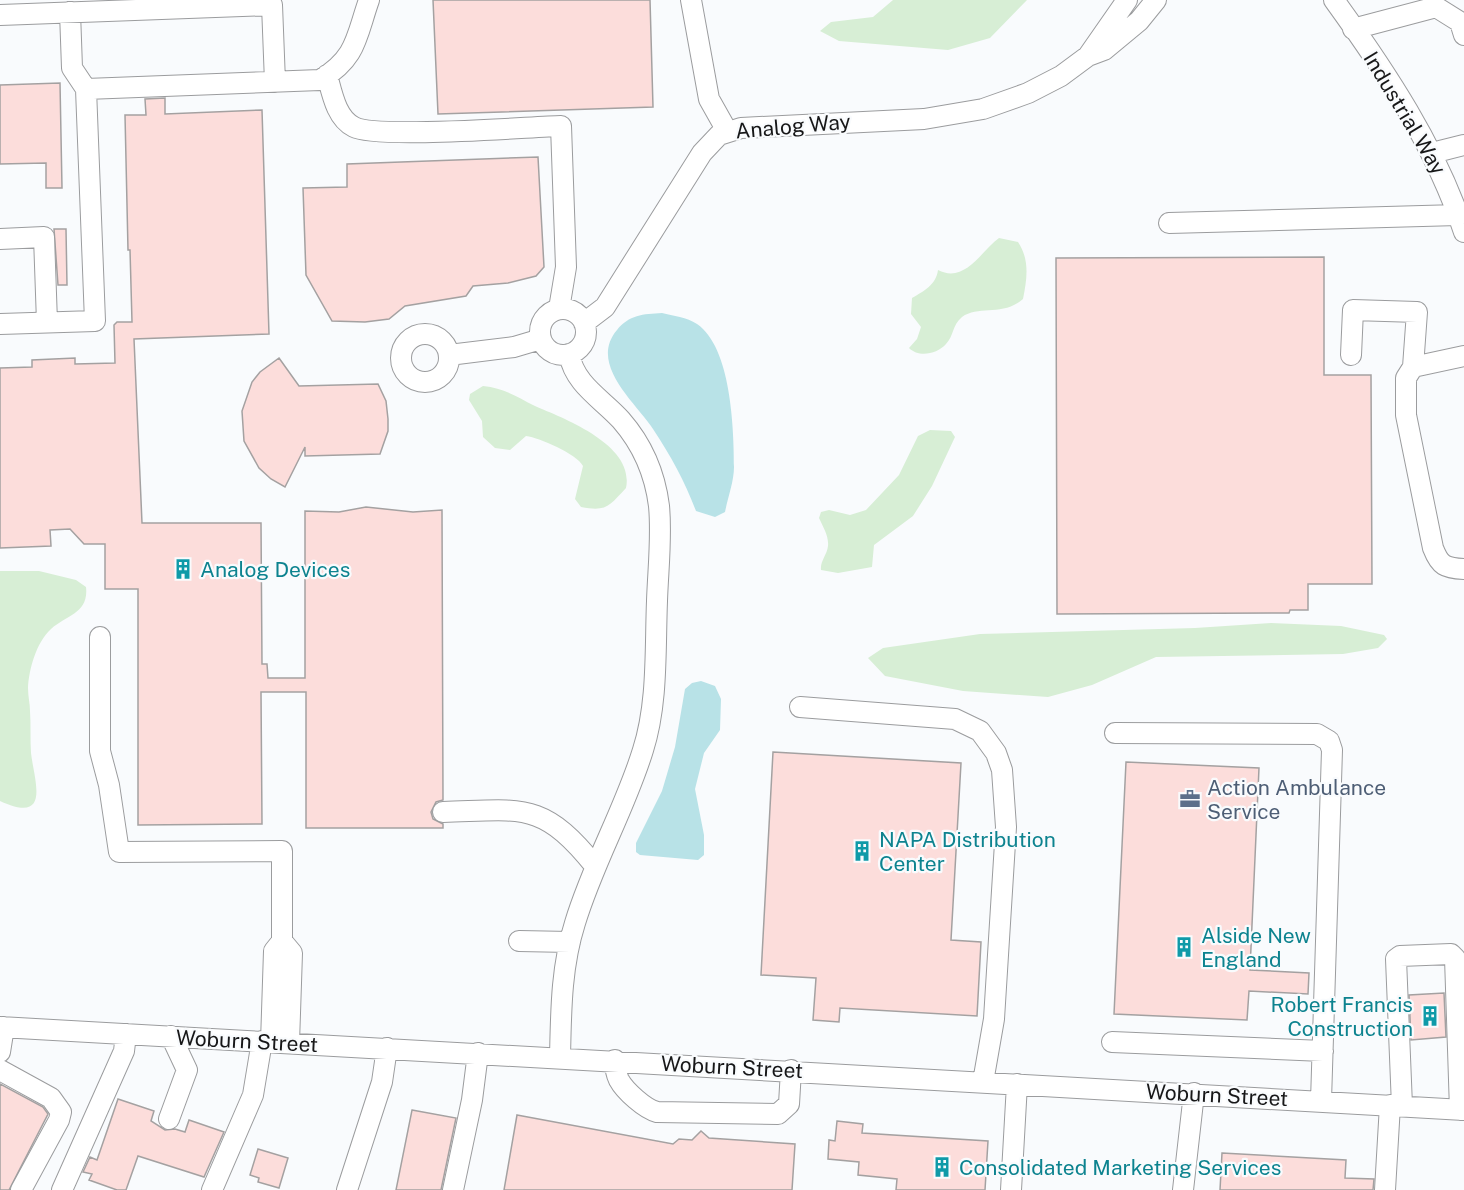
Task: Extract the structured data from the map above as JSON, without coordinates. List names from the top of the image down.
{
  "streets": {
    "street": ["Industrial Way", "Analog Way", "Woburn Street"]
  },
  "places": {
    "building": [
      "Analog Devices",
      "NAPA Distribution Center",
      "Alside New England",
      "Robert Francis Construction",
      "Consolidated Marketing Services"
    ],
    "office": ["Action Ambulance Service"]
  }
}
